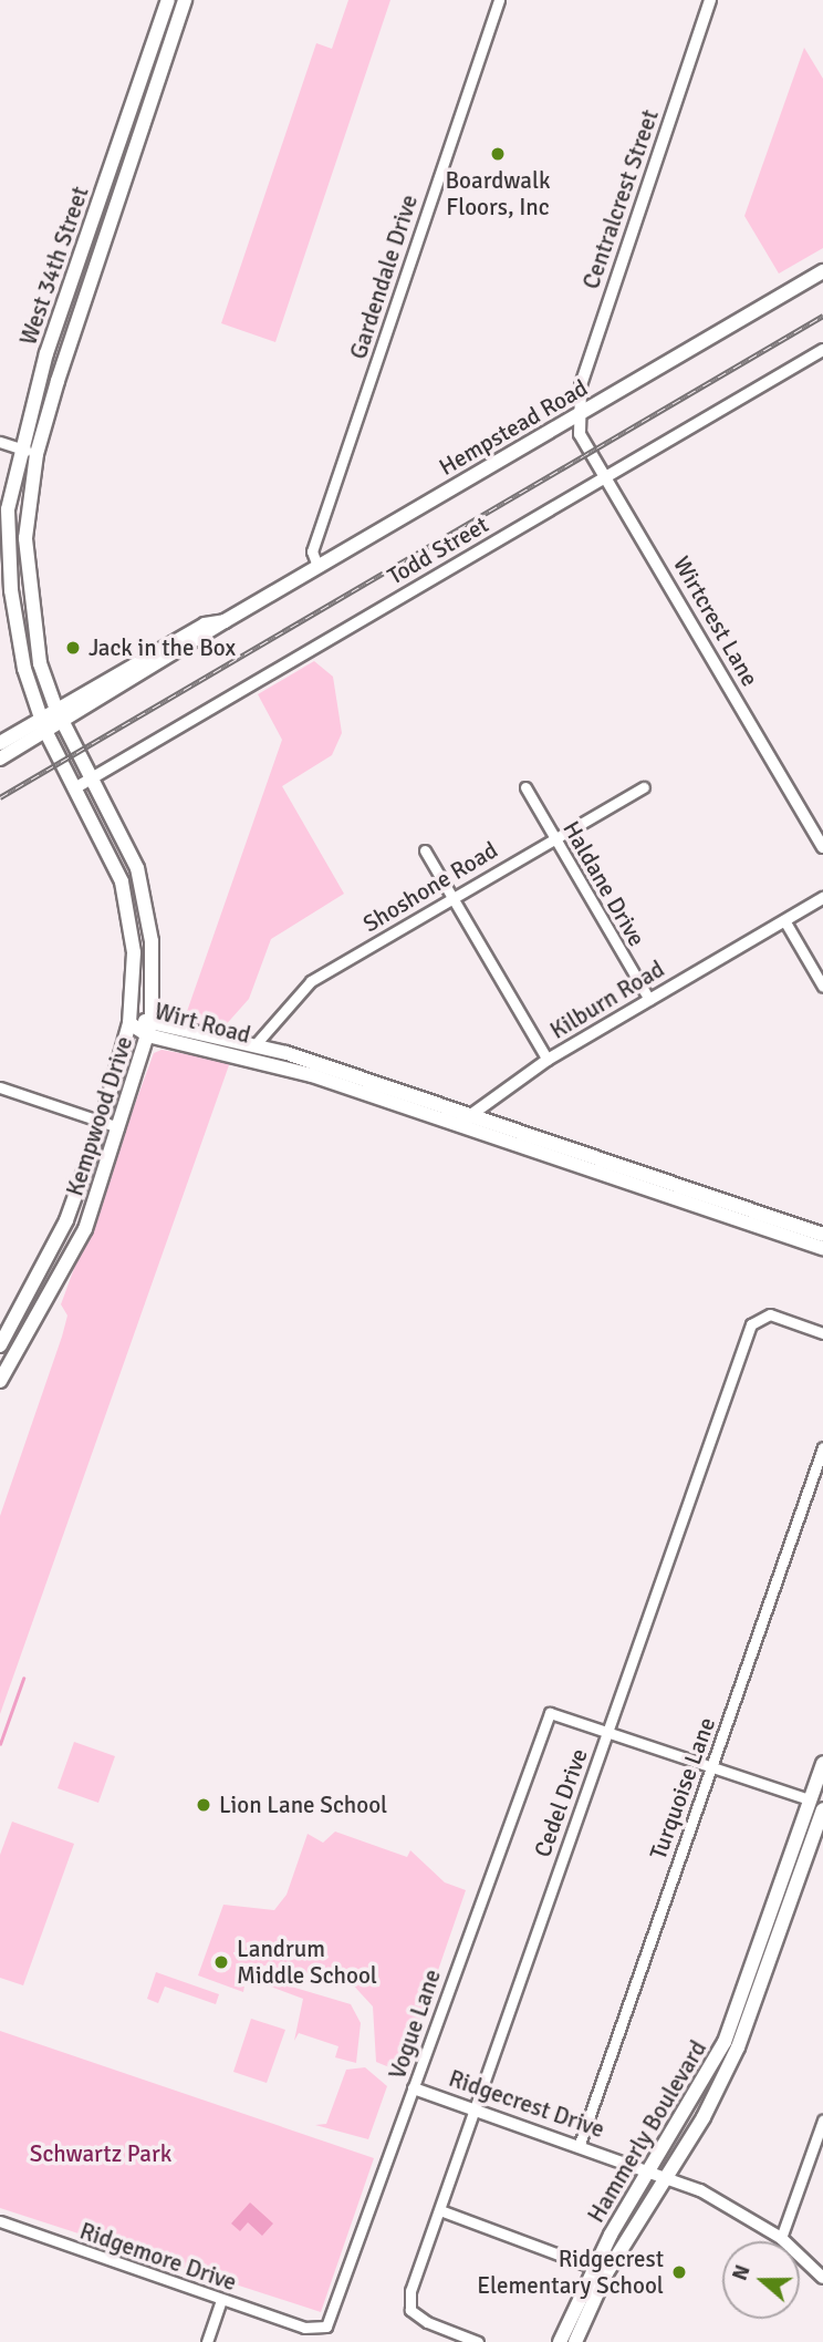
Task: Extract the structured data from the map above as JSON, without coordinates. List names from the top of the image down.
{
  "streets": {
    "main road": [
      "West 34th Street",
      "Hempstead Road",
      "Wirt Road",
      "Kempwood Drive",
      "Hammerly Boulevard"
    ],
    "street": [
      "Centralcrest Street",
      "Gardendale Drive",
      "Todd Street",
      "Wirtcrest Lane",
      "Haldane Drive",
      "Shoshone Road",
      "Kilburn Road",
      "Turquoise Lane",
      "Cedel Drive",
      "Vogue Lane",
      "Ridgecrest Drive",
      "Ridgemore Drive"
    ]
  },
  "crossings": [
    ["Centralcrest Street", "Hempstead Road"],
    ["Centralcrest Street", "Wirtcrest Lane"],
    ["West 34th Street", "Hempstead Road"],
    ["West 34th Street", "Kempwood Drive"],
    ["Gardendale Drive", "Hempstead Road"],
    ["Hempstead Road", "Wirtcrest Lane"],
    ["Hempstead Road", "Kempwood Drive"],
    ["Todd Street", "Wirtcrest Lane"],
    ["Todd Street", "Kempwood Drive"],
    ["Haldane Drive", "Shoshone Road"],
    ["Haldane Drive", "Kilburn Road"],
    ["Shoshone Road", "Wirt Road"],
    ["Kilburn Road", "Wirt Road"],
    ["Wirt Road", "Kempwood Drive"],
    ["Turquoise Lane", "Ridgecrest Drive"],
    ["Cedel Drive", "Vogue Lane"],
    ["Cedel Drive", "Ridgecrest Drive"],
    ["Vogue Lane", "Ridgecrest Drive"],
    ["Vogue Lane", "Ridgemore Drive"],
    ["Ridgecrest Drive", "Hammerly Boulevard"]
  ],
  "parks": ["Schwartz Park"],
  "places": [
    "Boardwalk Floors, Inc",
    "Jack in the Box",
    "Lion Lane School",
    "Landrum Middle School",
    "Ridgecrest Elementary School"
  ],
  "north": "left"
}
